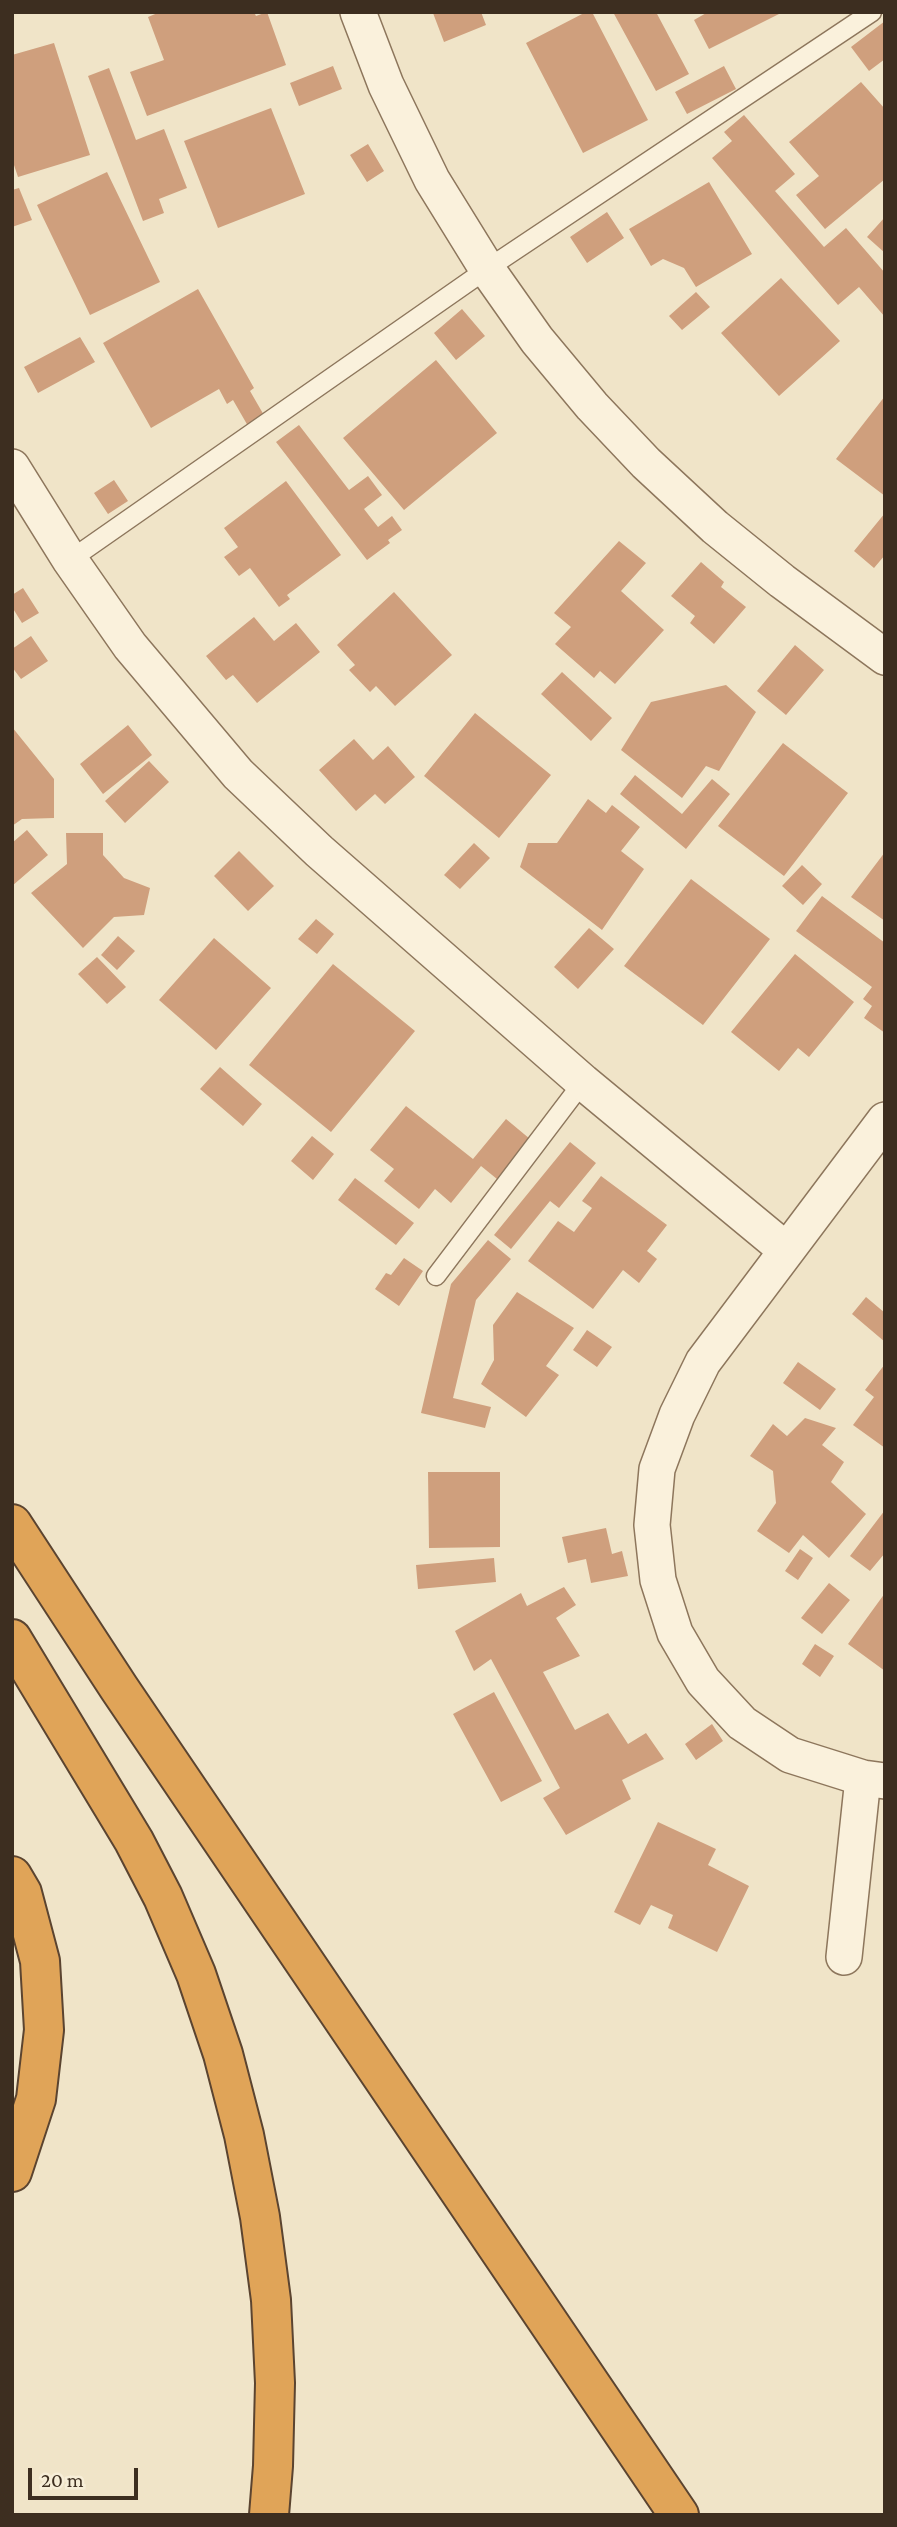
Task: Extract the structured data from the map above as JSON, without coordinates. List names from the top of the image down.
{
  "scale_bar": "20 m"
}
